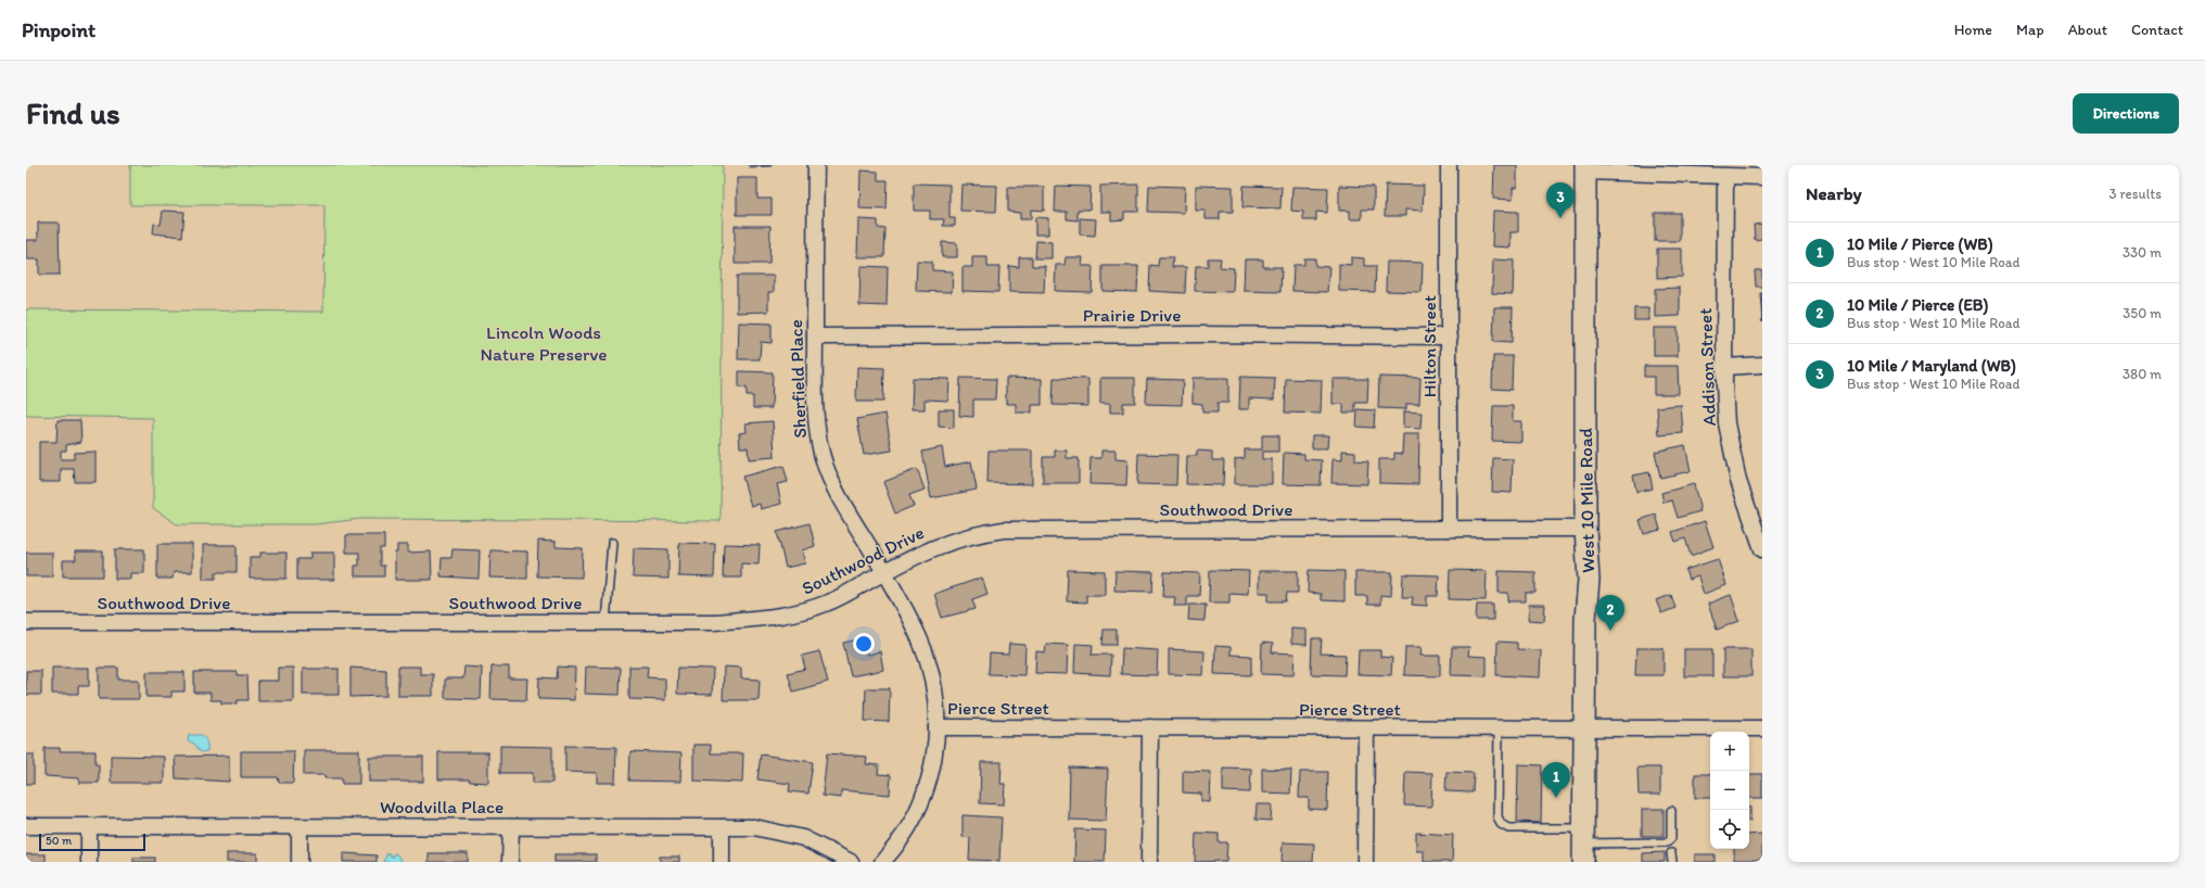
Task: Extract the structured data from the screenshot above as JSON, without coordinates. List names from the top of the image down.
{
  "streets": {
    "main road": ["West 10 Mile Road"],
    "street": [
      "Prairie Drive",
      "Hilton Street",
      "Addison Street",
      "Sherfield Place",
      "Southwood Drive",
      "Pierce Street",
      "Woodvilla Place"
    ]
  },
  "crossings": [
    ["Prairie Drive", "Hilton Street"],
    ["Prairie Drive", "Sherfield Place"],
    ["Hilton Street", "Southwood Drive"],
    ["Sherfield Place", "Southwood Drive"],
    ["Sherfield Place", "Pierce Street"],
    ["West 10 Mile Road", "Southwood Drive"],
    ["West 10 Mile Road", "Pierce Street"]
  ],
  "parks": ["Lincoln Woods Nature Preserve"],
  "scale_bar": "50 m",
  "page": {
    "header": "Pinpoint",
    "nav": [
      "Home",
      "Map",
      "About",
      "Contact"
    ],
    "buttons": "Directions",
    "title": "Find us",
    "heading": ["Nearby", "3 results"],
    "pins": ["3", "2", "1"],
    "list": [
      {
        "mark": "1",
        "name": "10 Mile / Pierce (WB)",
        "note": "Bus stop · West 10 Mile Road",
        "value": "330 m"
      },
      {
        "mark": "2",
        "name": "10 Mile / Pierce (EB)",
        "note": "Bus stop · West 10 Mile Road",
        "value": "350 m"
      },
      {
        "mark": "3",
        "name": "10 Mile / Maryland (WB)",
        "note": "Bus stop · West 10 Mile Road",
        "value": "380 m"
      }
    ],
    "map_buttons": ["+", "−"],
    "scale": "50 m"
  }
}
